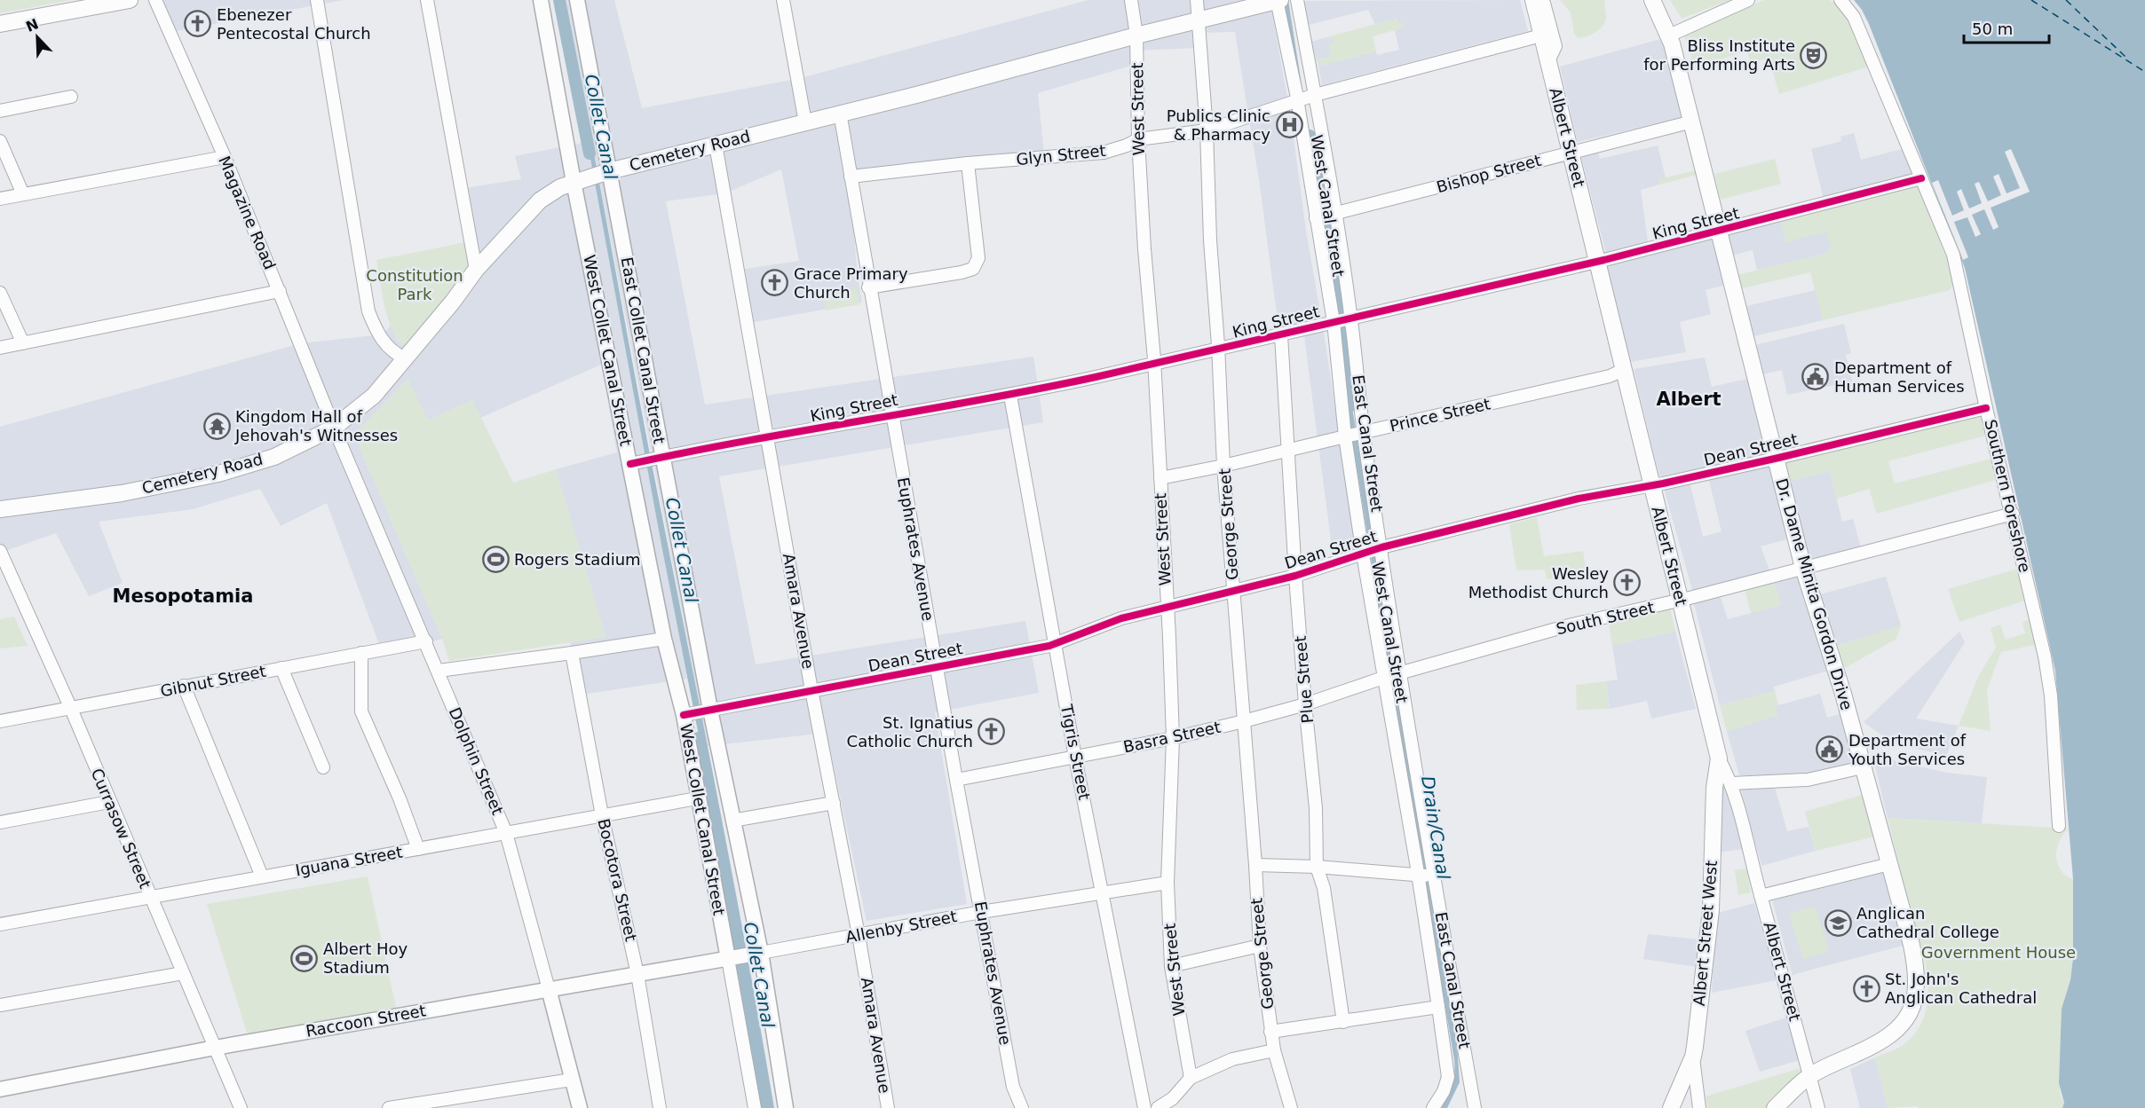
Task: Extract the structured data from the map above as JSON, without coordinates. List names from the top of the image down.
{
  "streets": {
    "main road": [
      "Albert Street",
      "Cemetery Road",
      "Dr. Dame Minita Gordon Drive",
      "Albert Street West"
    ],
    "street": [
      "West Street",
      "Glyn Street",
      "Bishop Street",
      "West Canal Street",
      "Magazine Road",
      "King Street",
      "West Collet Canal Street",
      "East Collet Canal Street",
      "Prince Street",
      "East Canal Street",
      "Dean Street",
      "Southern Foreshore",
      "George Street",
      "Euphrates Avenue",
      "Amara Avenue",
      "South Street",
      "Plue Street",
      "Gibnut Street",
      "Basra Street",
      "Tigris Street",
      "Dolphin Street",
      "Currasow Street",
      "Iguana Street",
      "Bocotora Street",
      "Allenby Street",
      "Raccoon Street"
    ]
  },
  "crossings": [
    ["West Street", "Cemetery Road"],
    ["West Street", "Glyn Street"],
    ["West Street", "King Street"],
    ["West Street", "Prince Street"],
    ["West Street", "Dean Street"],
    ["West Street", "Basra Street"],
    ["West Street", "Allenby Street"],
    ["Albert Street", "Glyn Street"],
    ["Albert Street", "Bishop Street"],
    ["Albert Street", "King Street"],
    ["Albert Street", "Prince Street"],
    ["Albert Street", "Dean Street"],
    ["Albert Street", "Dr. Dame Minita Gordon Drive"],
    ["Albert Street", "South Street"],
    ["Albert Street", "Albert Street West"],
    ["Cemetery Road", "West Canal Street"],
    ["Cemetery Road", "Magazine Road"],
    ["Cemetery Road", "West Collet Canal Street"],
    ["Cemetery Road", "East Collet Canal Street"],
    ["Cemetery Road", "George Street"],
    ["Cemetery Road", "Euphrates Avenue"],
    ["Cemetery Road", "Amara Avenue"],
    ["Cemetery Road", "Dolphin Street"],
    ["Glyn Street", "West Canal Street"],
    ["Glyn Street", "East Canal Street"],
    ["Glyn Street", "George Street"],
    ["Glyn Street", "Euphrates Avenue"],
    ["Bishop Street", "West Canal Street"],
    ["Bishop Street", "East Canal Street"],
    ["Bishop Street", "Dr. Dame Minita Gordon Drive"],
    ["West Canal Street", "King Street"],
    ["West Canal Street", "Prince Street"],
    ["West Canal Street", "East Canal Street"],
    ["West Canal Street", "Dean Street"],
    ["West Canal Street", "South Street"],
    ["West Canal Street", "Basra Street"],
    ["Magazine Road", "Dolphin Street"],
    ["King Street", "West Collet Canal Street"],
    ["King Street", "East Collet Canal Street"],
    ["King Street", "East Canal Street"],
    ["King Street", "Southern Foreshore"],
    ["King Street", "George Street"],
    ["King Street", "Euphrates Avenue"],
    ["King Street", "Dr. Dame Minita Gordon Drive"],
    ["King Street", "Amara Avenue"],
    ["King Street", "Plue Street"],
    ["King Street", "Tigris Street"],
    ["West Collet Canal Street", "East Collet Canal Street"],
    ["West Collet Canal Street", "Dean Street"],
    ["West Collet Canal Street", "Iguana Street"],
    ["West Collet Canal Street", "Raccoon Street"],
    ["East Collet Canal Street", "Dean Street"],
    ["East Collet Canal Street", "Allenby Street"],
    ["East Collet Canal Street", "Raccoon Street"],
    ["Prince Street", "East Canal Street"],
    ["Prince Street", "George Street"],
    ["Prince Street", "Plue Street"],
    ["East Canal Street", "Dean Street"],
    ["East Canal Street", "South Street"],
    ["East Canal Street", "Basra Street"],
    ["Dean Street", "Southern Foreshore"],
    ["Dean Street", "George Street"],
    ["Dean Street", "Euphrates Avenue"],
    ["Dean Street", "Dr. Dame Minita Gordon Drive"],
    ["Dean Street", "Amara Avenue"],
    ["Dean Street", "Plue Street"],
    ["Dean Street", "Tigris Street"],
    ["Southern Foreshore", "South Street"],
    ["George Street", "Basra Street"],
    ["Euphrates Avenue", "Basra Street"],
    ["Euphrates Avenue", "Allenby Street"],
    ["Dr. Dame Minita Gordon Drive", "South Street"],
    ["Amara Avenue", "Allenby Street"],
    ["South Street", "Basra Street"],
    ["Plue Street", "Basra Street"],
    ["Gibnut Street", "Dolphin Street"],
    ["Gibnut Street", "Currasow Street"],
    ["Basra Street", "Tigris Street"],
    ["Tigris Street", "Allenby Street"],
    ["Dolphin Street", "Iguana Street"],
    ["Dolphin Street", "Raccoon Street"],
    ["Currasow Street", "Iguana Street"],
    ["Currasow Street", "Raccoon Street"],
    ["Iguana Street", "Bocotora Street"],
    ["Bocotora Street", "Raccoon Street"],
    ["Allenby Street", "Raccoon Street"]
  ],
  "districts": ["Albert", "Mesopotamia"],
  "water": ["Collet Canal", "Drain/Canal"],
  "parks": ["Constitution Park", "Government House"],
  "places": {
    "church": [
      "Ebenezer Pentecostal Church",
      "Grace Primary Church",
      "Wesley Methodist Church",
      "St. Ignatius Catholic Church",
      "St. John's Anglican Cathedral"
    ],
    "theatre": ["Bliss Institute for Performing Arts"],
    "hospital": ["Publics Clinic & Pharmacy"],
    "public building": ["Department of Human Services", "Department of Youth Services"],
    "temple": ["Kingdom Hall of Jehovah's Witnesses"],
    "sports": ["Rogers Stadium", "Albert Hoy Stadium"],
    "school or university": ["Anglican Cathedral College"]
  },
  "scale_bar": "50 m",
  "north": "top left"
}
